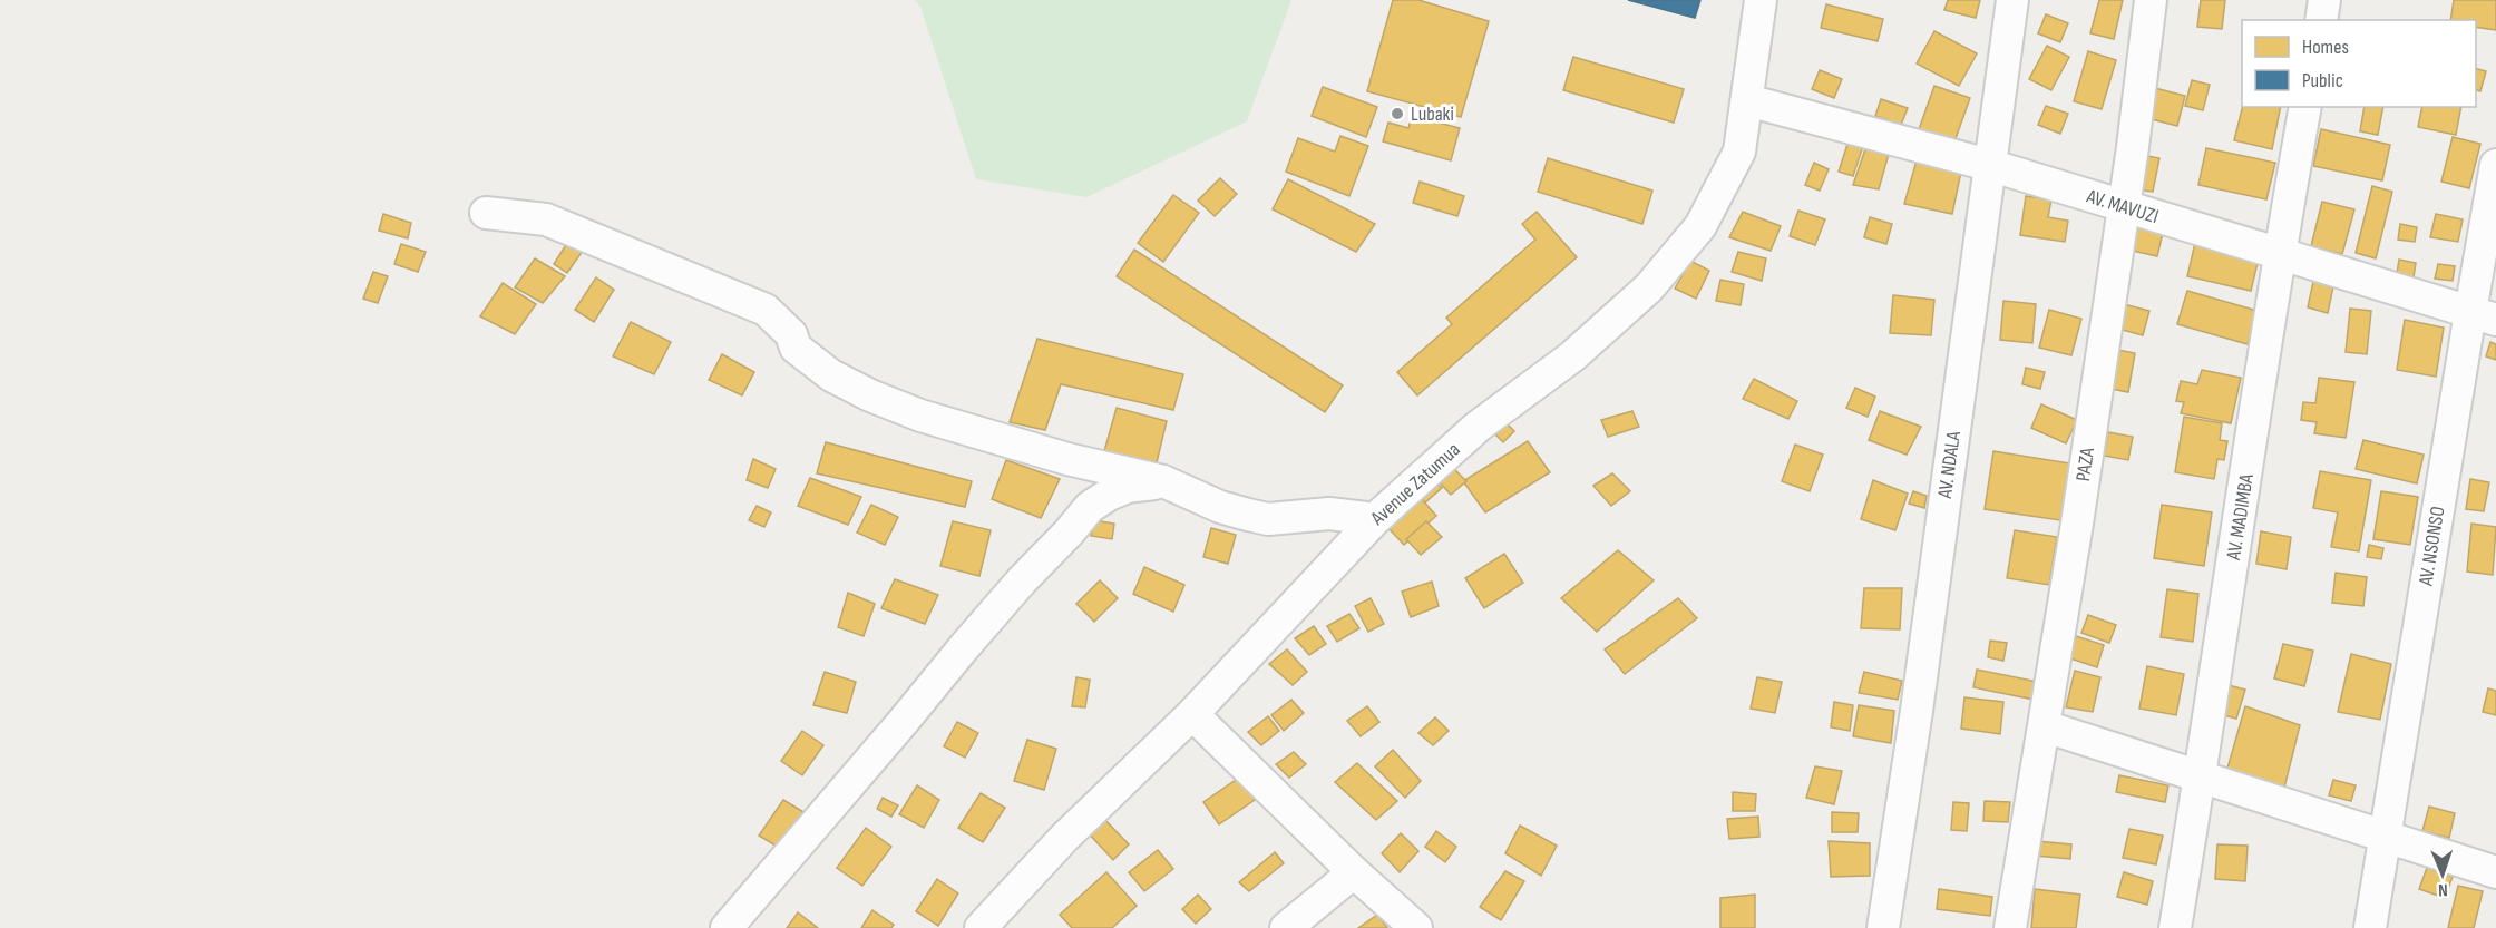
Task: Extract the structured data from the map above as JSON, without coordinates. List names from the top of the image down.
{
  "streets": {
    "street": [
      "AV. MAVUZI",
      "AV. NDALA",
      "PAZA",
      "Avenue Zatumua",
      "AV. MADIMBA",
      "AV. NSONSO"
    ]
  },
  "crossings": [
    ["AV. MAVUZI", "AV. NDALA"],
    ["AV. MAVUZI", "PAZA"],
    ["AV. MAVUZI", "Avenue Zatumua"],
    ["AV. MAVUZI", "AV. MADIMBA"],
    ["AV. MAVUZI", "AV. NSONSO"]
  ],
  "places": ["Lubaki"],
  "legend": ["Homes", "Public"],
  "north": "bottom"
}
